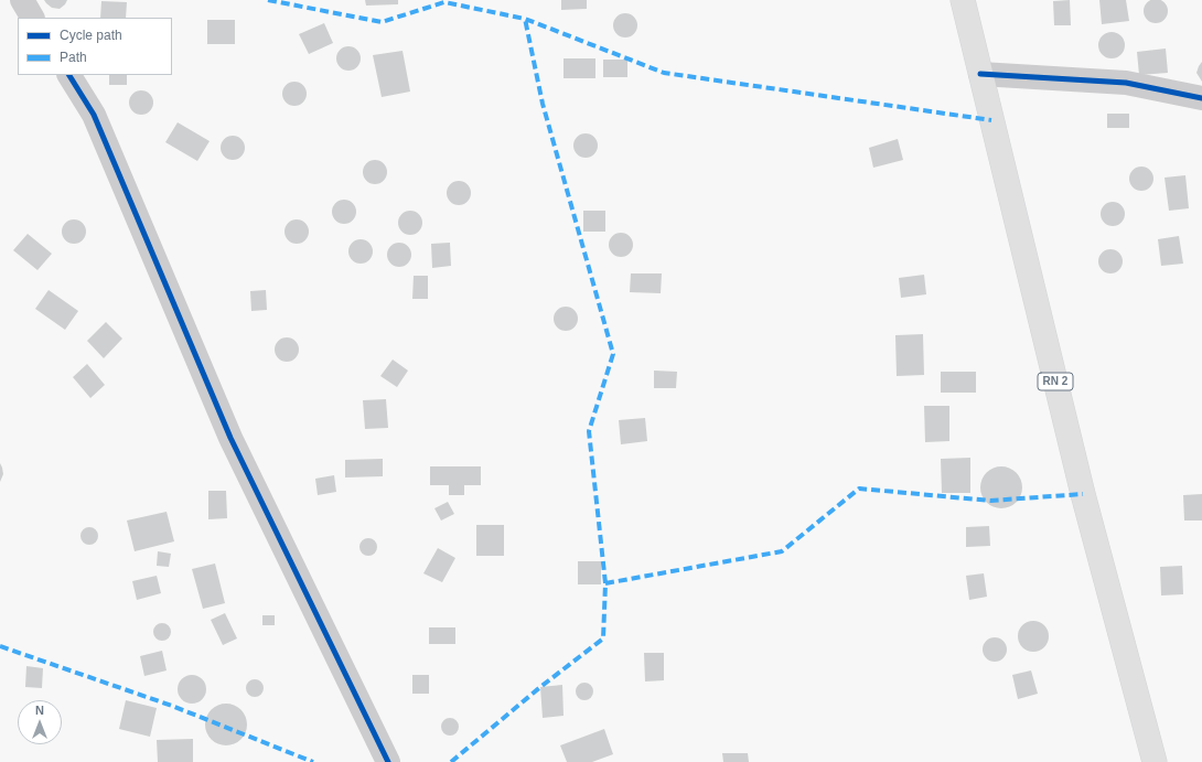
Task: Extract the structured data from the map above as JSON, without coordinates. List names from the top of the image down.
{
  "streets": {
    "main road": ["RN 2"]
  },
  "legend": ["Cycle path", "Path"],
  "north": "top"
}
